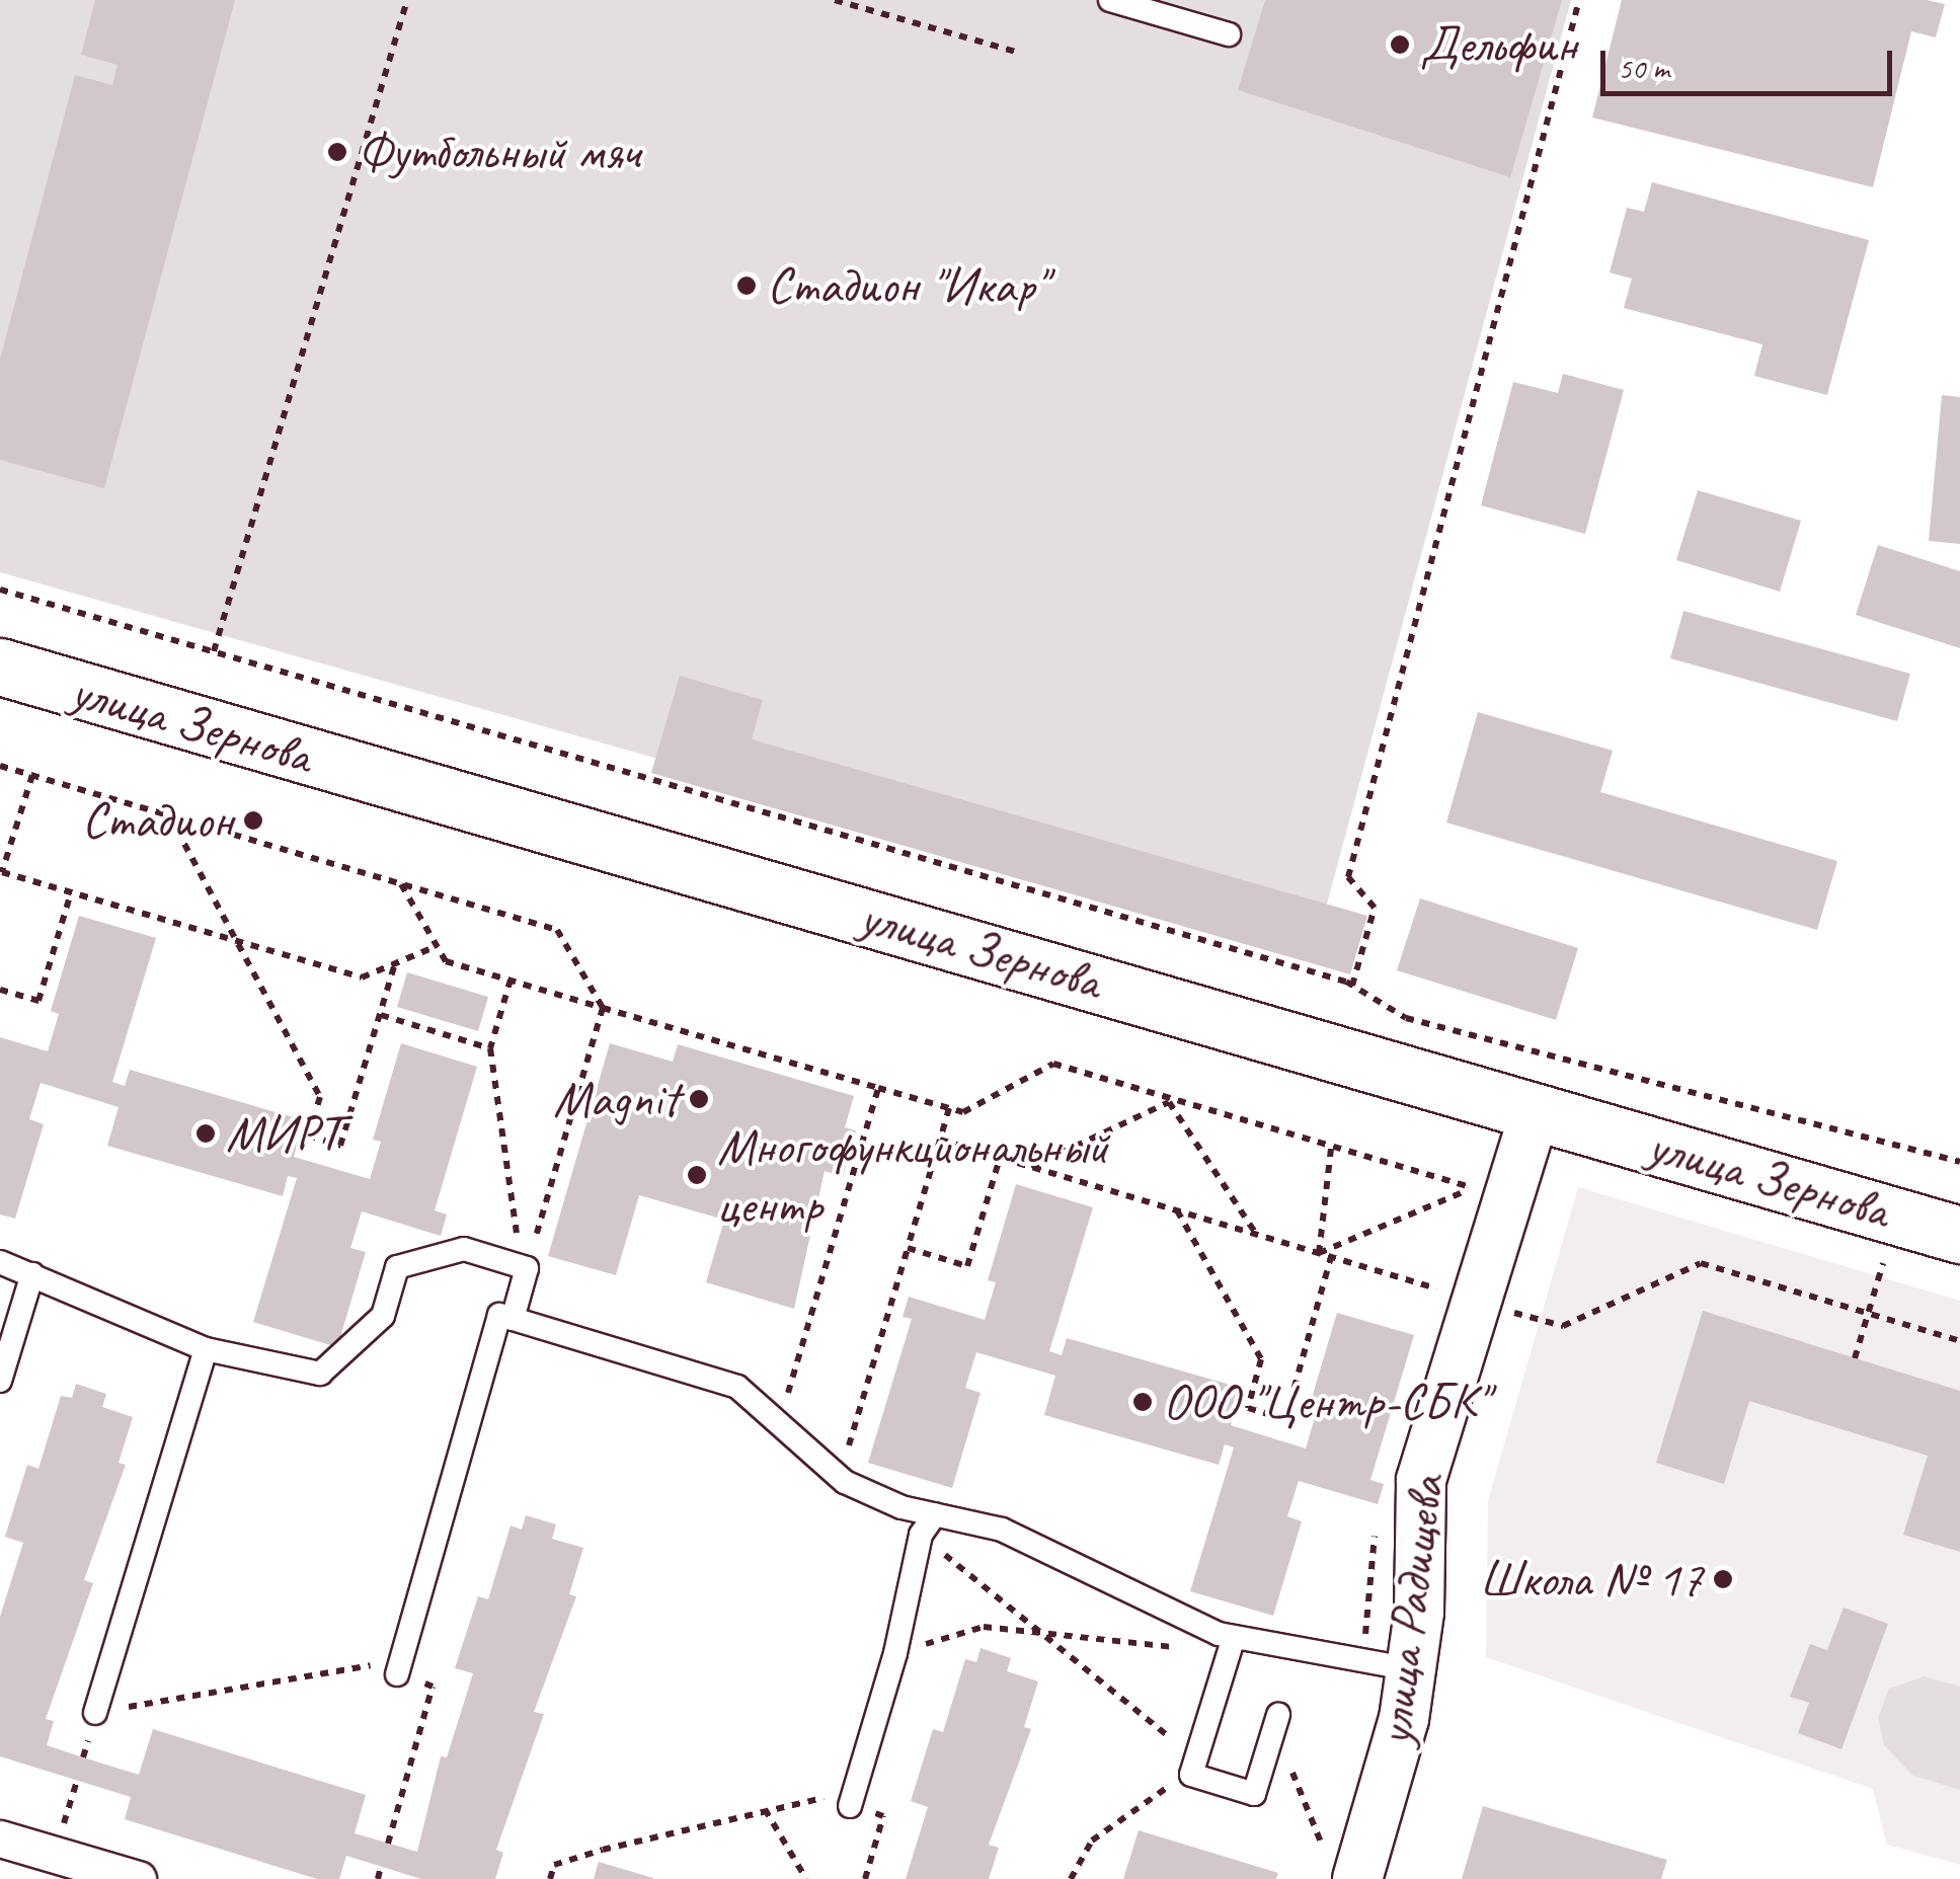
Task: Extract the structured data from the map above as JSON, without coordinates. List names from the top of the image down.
{
  "streets": {
    "main road": ["улица Зернова"],
    "street": ["улица Радищева"]
  },
  "crossings": [
    ["улица Зернова", "улица Радищева"]
  ],
  "places": [
    "Дельфин",
    "Футбольный мяч",
    "Стадион \"Икар\"",
    "Стадион",
    "Magnit",
    "МИРТ",
    "Многофункциональный центр",
    "ООО \"Центр-СБК\"",
    "Школа № 17"
  ],
  "scale_bar": "50 m"
}
